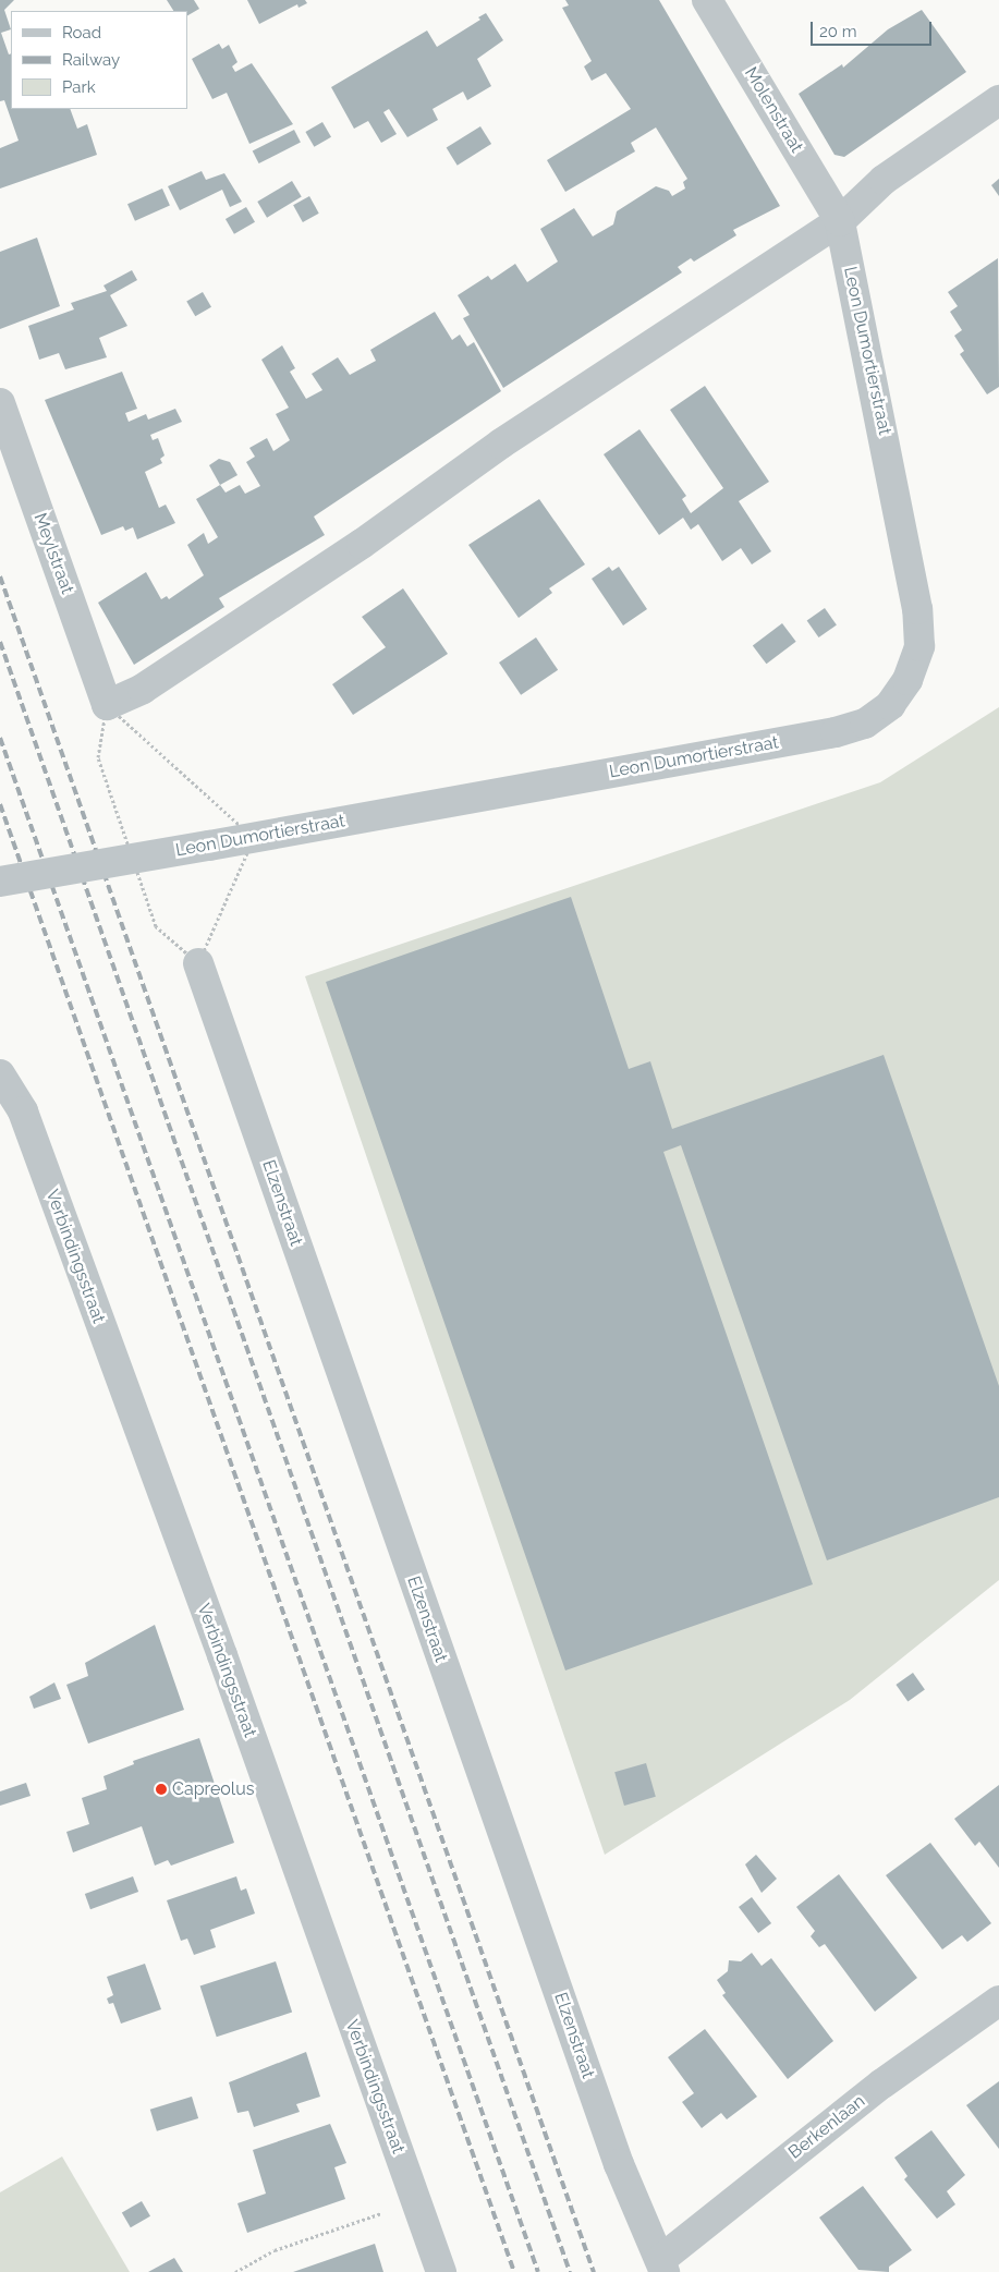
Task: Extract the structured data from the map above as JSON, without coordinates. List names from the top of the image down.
{
  "streets": {
    "street": [
      "Molenstraat",
      "Leon Dumortierstraat",
      "Meylstraat",
      "Elzenstraat",
      "Verbindingsstraat",
      "Berkenlaan"
    ]
  },
  "crossings": [
    ["Molenstraat", "Leon Dumortierstraat"],
    ["Elzenstraat", "Berkenlaan"]
  ],
  "places": ["Capreolus"],
  "legend": ["Road", "Railway", "Park"],
  "scale_bar": "20 m"
}
